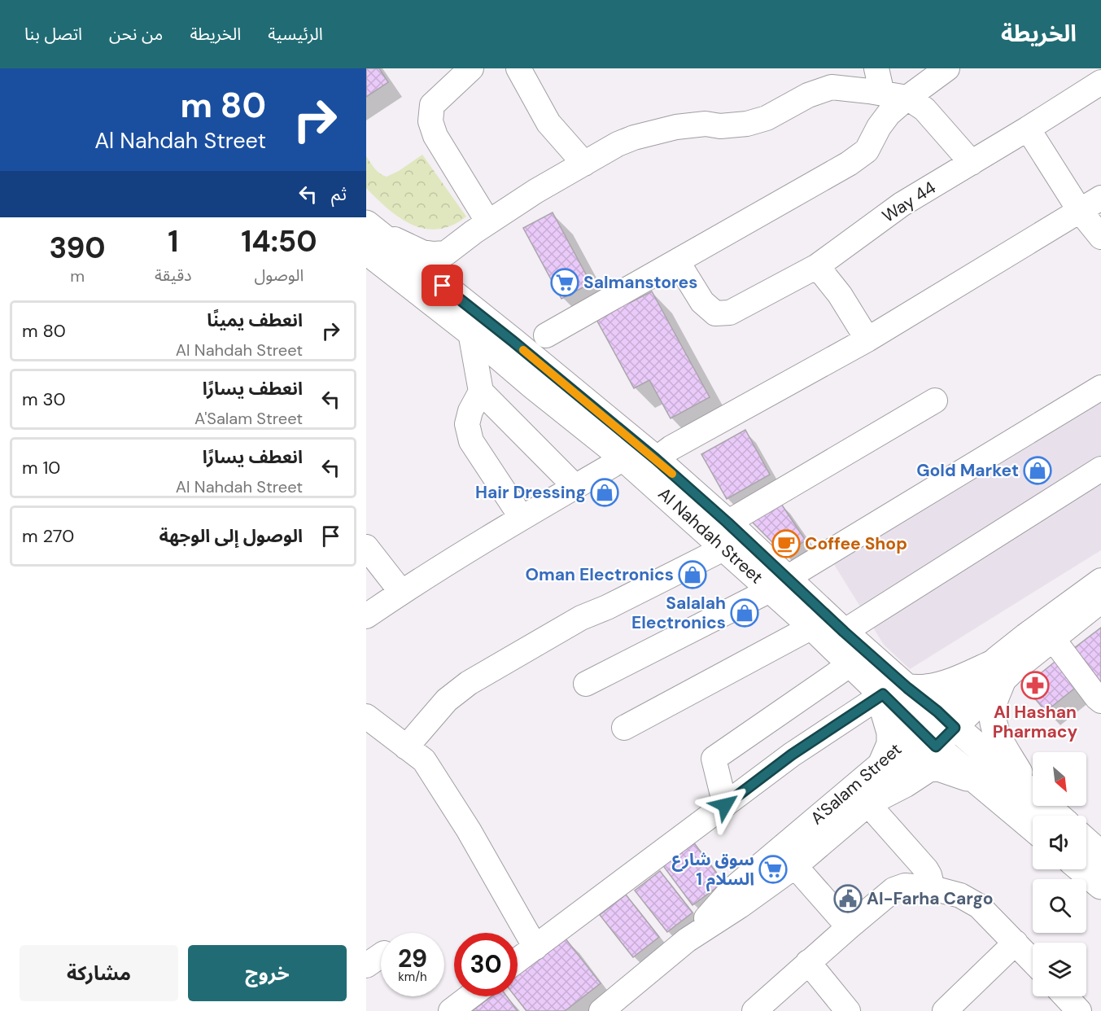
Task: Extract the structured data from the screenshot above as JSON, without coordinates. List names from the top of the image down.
{
  "streets": {
    "main road": ["Al Nahdah Street"],
    "street": ["Way 44", "A'Salam Street"]
  },
  "crossings": [
    ["Al Nahdah Street", "A'Salam Street"]
  ],
  "places": {
    "supermarket": ["Salmanstores", "سوق شارع السلام 1"],
    "shop": [
      "Gold Market",
      "Hair Dressing",
      "Oman Electronics",
      "Salalah Electronics"
    ],
    "cafe": ["Coffee Shop"],
    "pharmacy": ["Al Hashan Pharmacy"],
    "public building": ["Al-Farha Cargo"]
  },
  "north": "bottom right",
  "page": {
    "header": "الخريطة",
    "nav": [
      "الرئيسية",
      "الخريطة",
      "من نحن",
      "اتصل بنا"
    ],
    "turn": ["80 m", "Al Nahdah Street"],
    "then": "ثم",
    "eta": [
      "14:50",
      "الوصول",
      "1",
      "دقيقة",
      "390",
      "m"
    ],
    "list": [
      {
        "name": "انعطف يمينًا",
        "note": "Al Nahdah Street",
        "value": "80 m"
      },
      {
        "name": "انعطف يسارًا",
        "note": "A'Salam Street",
        "value": "30 m"
      },
      {
        "name": "انعطف يسارًا",
        "note": "Al Nahdah Street",
        "value": "10 m"
      },
      {
        "name": "الوصول إلى الوجهة",
        "value": "270 m"
      }
    ],
    "speed": "29 km/h",
    "limit": "30",
    "buttons": ["خروج", "مشاركة"]
  }
}
